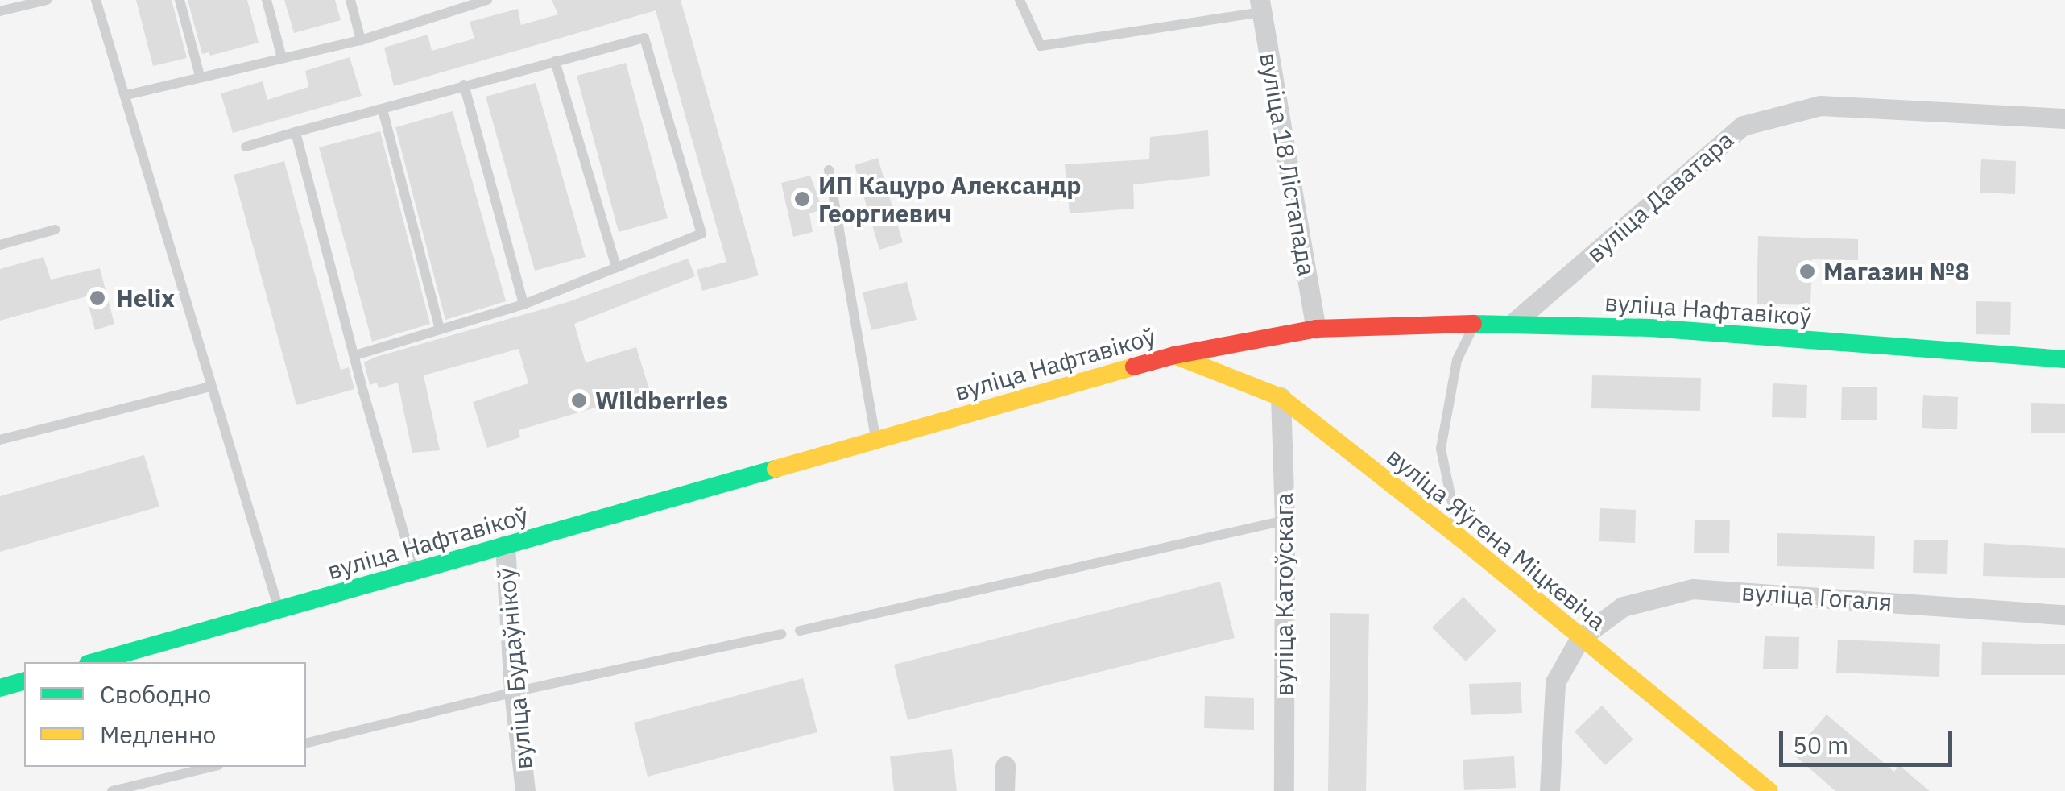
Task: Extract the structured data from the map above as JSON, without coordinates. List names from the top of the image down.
{
  "streets": {
    "street": [
      "вуліца 18 Лістапада",
      "вуліца Даватара",
      "вуліца Нафтавікоў",
      "вуліца Яўгена Міцкевіча",
      "вуліца Катоўскага",
      "вуліца Гогаля",
      "вуліца Будаўнікоў"
    ]
  },
  "crossings": [
    ["вуліца 18 Лістапада", "вуліца Нафтавікоў"],
    ["вуліца Даватара", "вуліца Нафтавікоў"],
    ["вуліца Нафтавікоў", "вуліца Яўгена Міцкевіча"],
    ["вуліца Нафтавікоў", "вуліца Будаўнікоў"],
    ["вуліца Яўгена Міцкевіча", "вуліца Катоўскага"],
    ["вуліца Яўгена Міцкевіча", "вуліца Гогаля"]
  ],
  "places": [
    "ИП Кацуро Александр Георгиевич",
    "Магазин №8",
    "Helix",
    "Wildberries"
  ],
  "legend": ["Свободно", "Медленно"],
  "scale_bar": "50 m"
}
